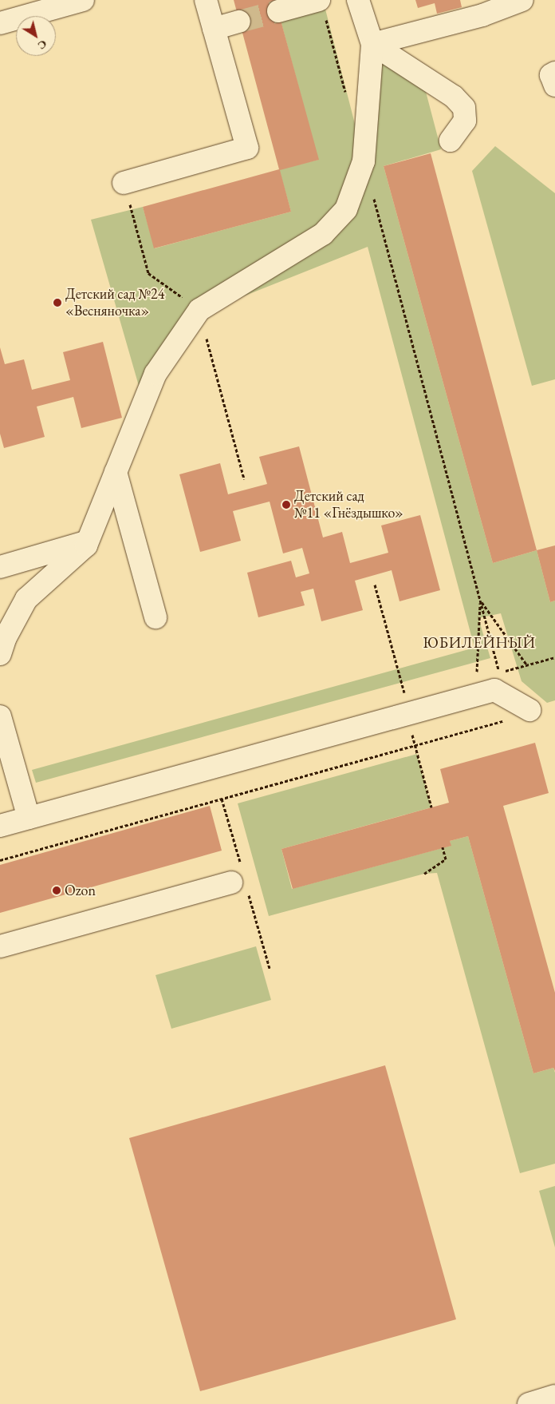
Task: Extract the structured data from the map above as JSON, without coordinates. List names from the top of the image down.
{
  "districts": ["ЮБИЛЕЙНЫЙ"],
  "places": ["Детский сад №24 «Весняночка»", "Детский сад №11 «Гнёздышко»", "Ozon"],
  "north": "bottom right"
}
